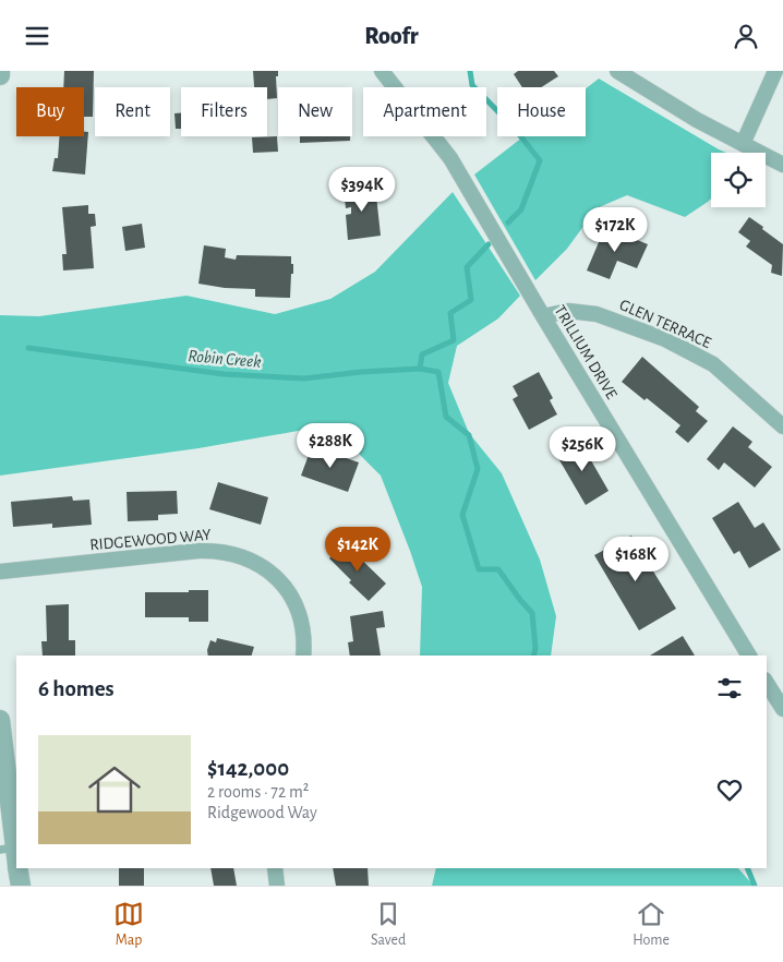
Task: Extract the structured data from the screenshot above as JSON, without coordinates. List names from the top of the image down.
{
  "streets": {
    "street": ["GLEN TERRACE", "TRILLIUM DRIVE", "RIDGEWOOD WAY"]
  },
  "crossings": [
    ["GLEN TERRACE", "TRILLIUM DRIVE"]
  ],
  "water": ["Robin Creek"],
  "page": {
    "header": "Roofr",
    "chip": [
      "Buy",
      "Rent",
      "Filters",
      "New",
      "Apartment",
      "House"
    ],
    "price": [
      "$394K",
      "$172K",
      "$288K",
      "$256K",
      "$142K",
      "$168K"
    ],
    "heading": "6 homes",
    "list": [
      {
        "name": "$142,000",
        "note": "2 rooms · 72 m² · Ridgewood Way"
      }
    ],
    "tabs": ["Map", "Saved", "Home"]
  }
}
